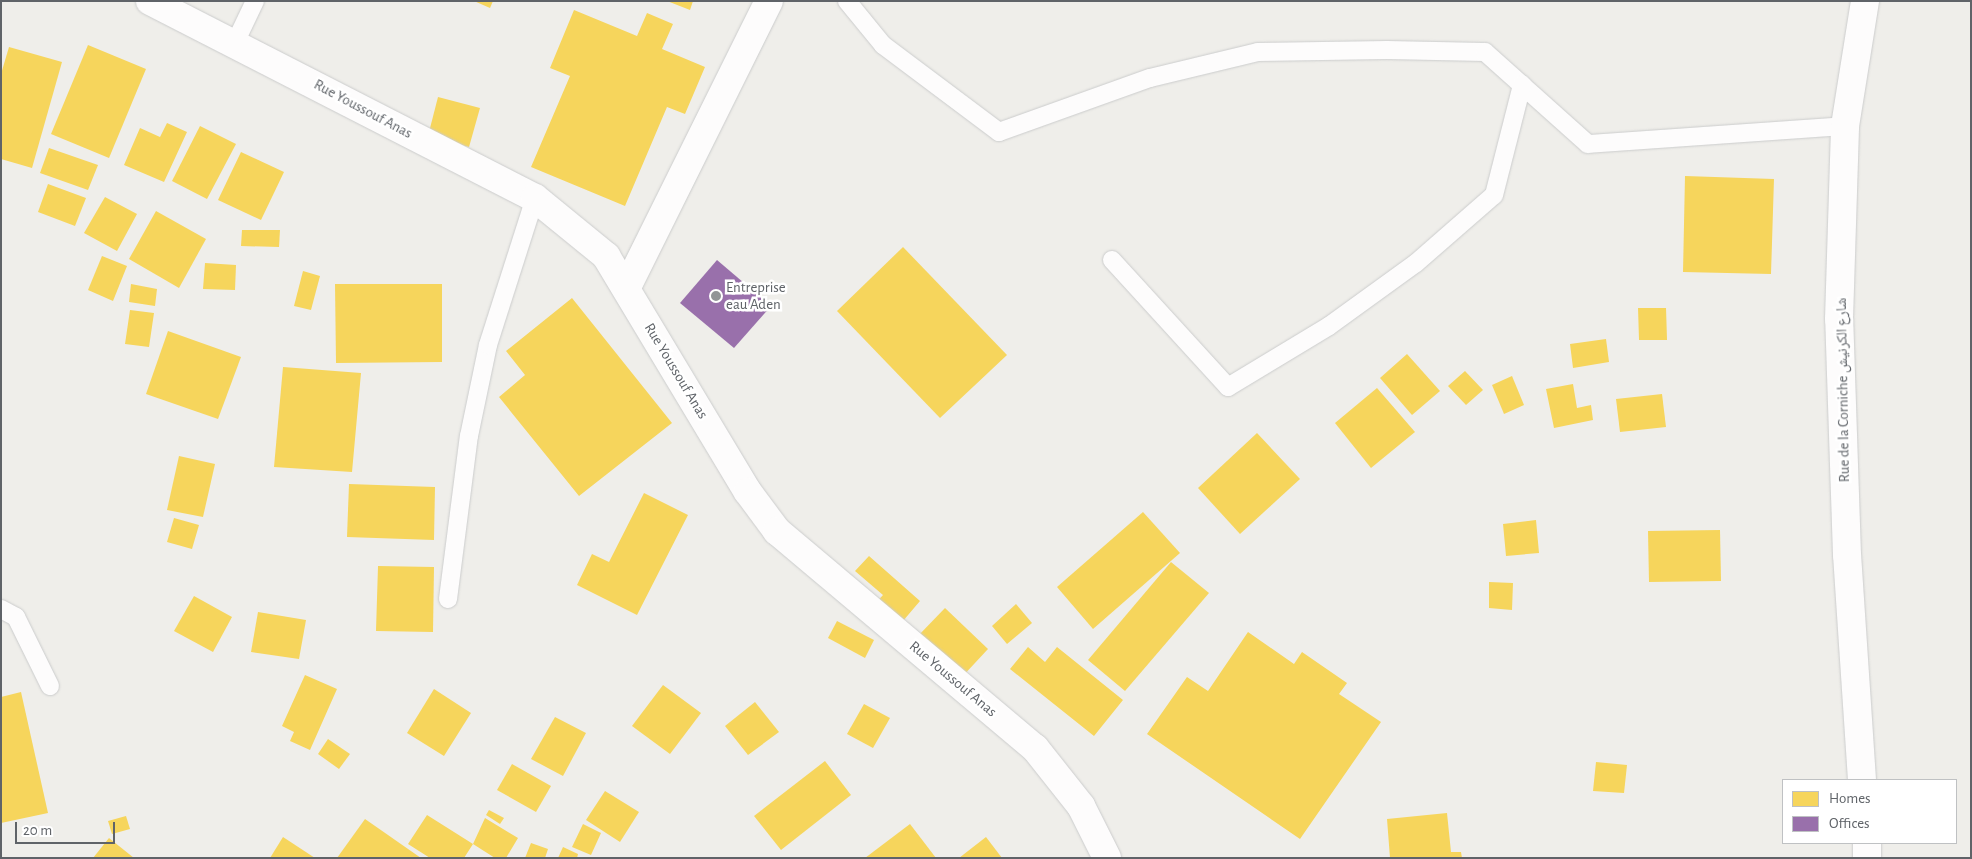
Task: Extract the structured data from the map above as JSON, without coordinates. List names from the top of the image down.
{
  "streets": {
    "street": ["Rue Youssouf Anas", "Rue de la Corniche شارع الكرنيش"]
  },
  "places": ["Entreprise eau Aden"],
  "legend": ["Homes", "Offices"],
  "scale_bar": "20 m"
}
